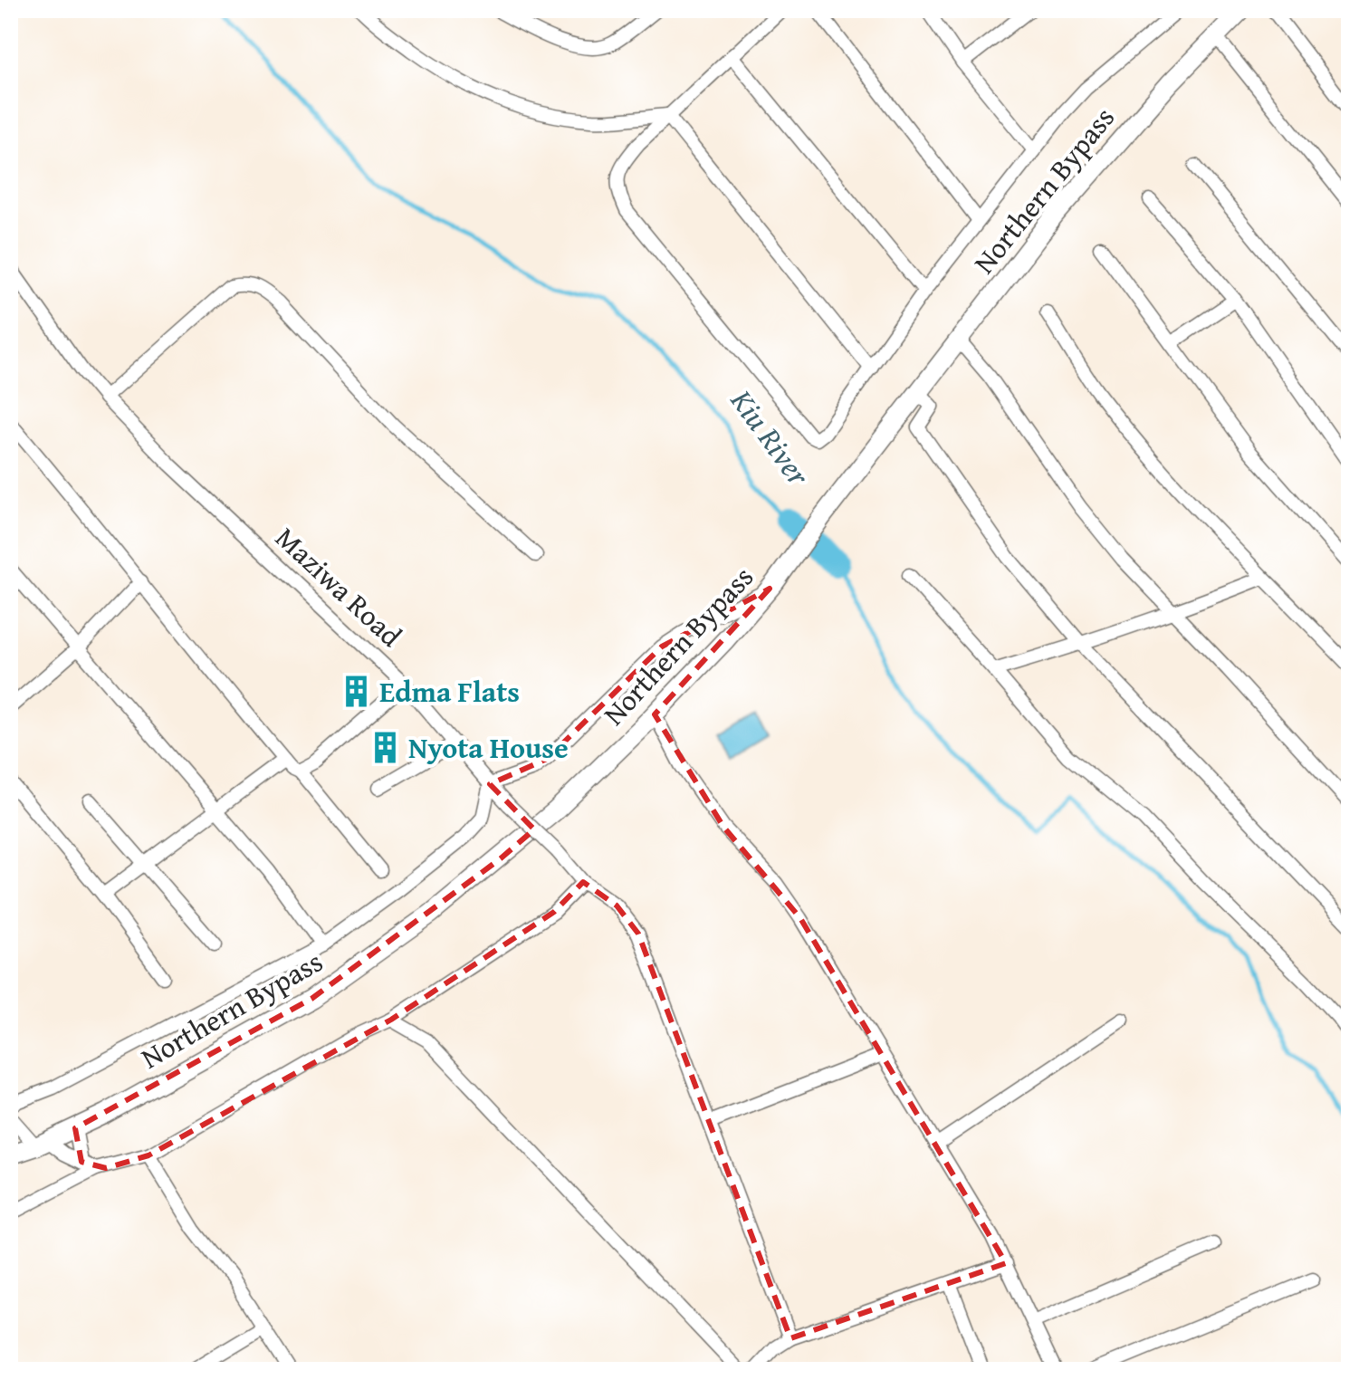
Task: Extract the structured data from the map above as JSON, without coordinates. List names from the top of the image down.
{
  "streets": {
    "main road": ["Northern Bypass"],
    "street": ["Maziwa Road"]
  },
  "water": ["Kiu River"],
  "places": {
    "building": ["Edma Flats", "Nyota House"]
  }
}
